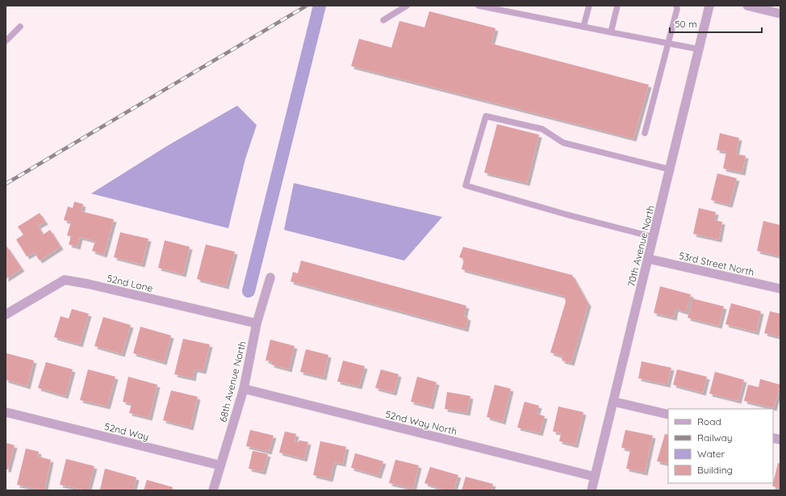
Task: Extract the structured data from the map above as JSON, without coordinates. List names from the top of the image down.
{
  "streets": {
    "street": [
      "70th Avenue North",
      "53rd Street North",
      "52nd Lane",
      "68th Avenue North",
      "52nd Way North",
      "52nd Way"
    ]
  },
  "crossings": [
    ["70th Avenue North", "53rd Street North"],
    ["70th Avenue North", "52nd Way North"],
    ["52nd Lane", "68th Avenue North"],
    ["68th Avenue North", "52nd Way North"],
    ["68th Avenue North", "52nd Way"]
  ],
  "legend": [
    "Road",
    "Railway",
    "Water",
    "Building"
  ],
  "scale_bar": "50 m"
}
